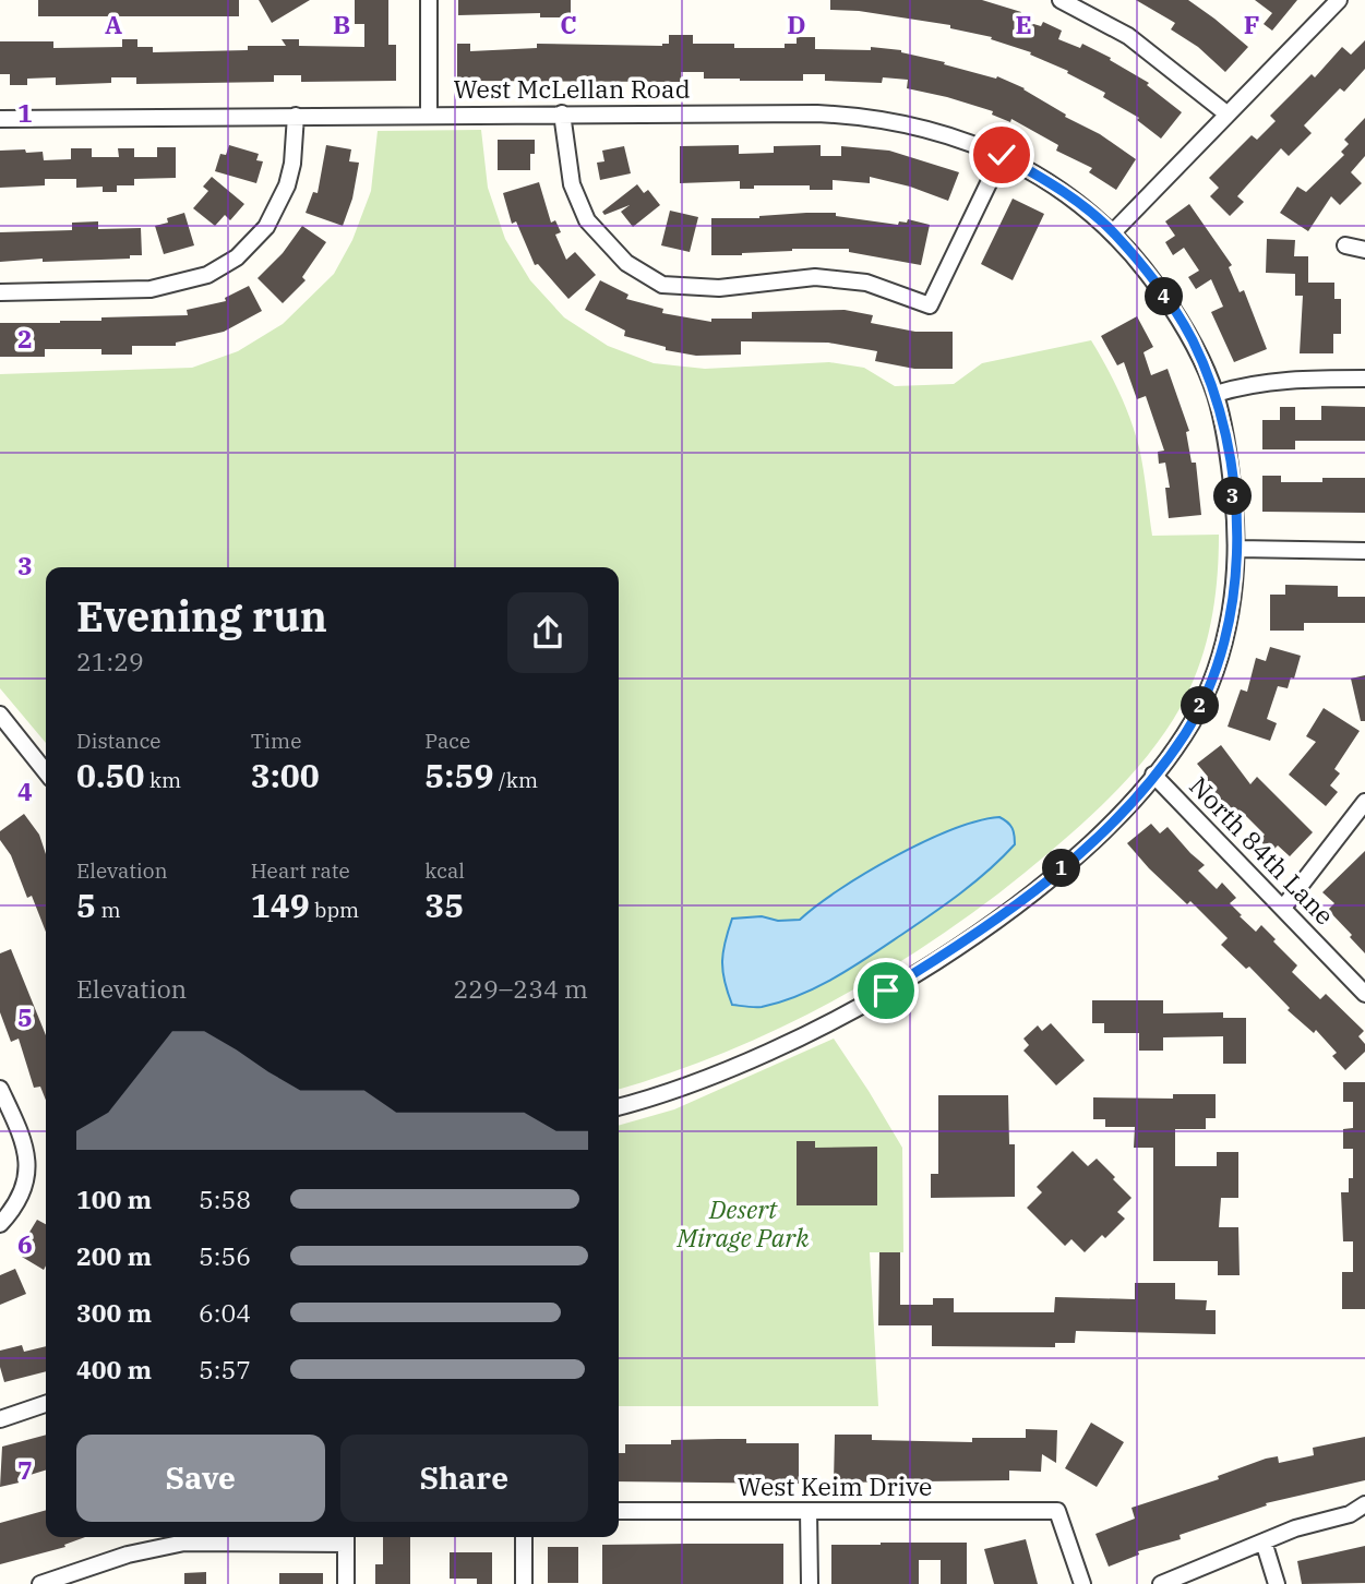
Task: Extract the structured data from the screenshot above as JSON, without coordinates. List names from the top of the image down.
{
  "streets": {
    "street": ["West McLellan Road", "North 84th Lane", "West Keim Drive"]
  },
  "crossings": [
    ["West McLellan Road", "North 84th Lane"]
  ],
  "parks": ["Desert Mirage Park"],
  "page": {
    "pins": [
      "4",
      "3",
      "2",
      "1"
    ],
    "heading": ["Evening run", "21:29"],
    "stats": [
      ["Distance", "0.50 km"],
      ["Time", "3:00"],
      ["Pace", "5:59 /km"],
      ["Elevation", "5 m"],
      ["Heart rate", "149 bpm"],
      ["kcal", "35"]
    ],
    "chart": ["Elevation", "229–234 m"],
    "list": [
      {
        "name": "100 m",
        "note": "5:58"
      },
      {
        "name": "200 m",
        "note": "5:56"
      },
      {
        "name": "300 m",
        "note": "6:04"
      },
      {
        "name": "400 m",
        "note": "5:57"
      }
    ],
    "buttons": ["Save", "Share"]
  },
  "grid": {
    "columns": [
      "A",
      "B",
      "C",
      "D",
      "E",
      "F"
    ],
    "rows": [
      "1",
      "2",
      "3",
      "4",
      "5",
      "6",
      "7"
    ]
  }
}
